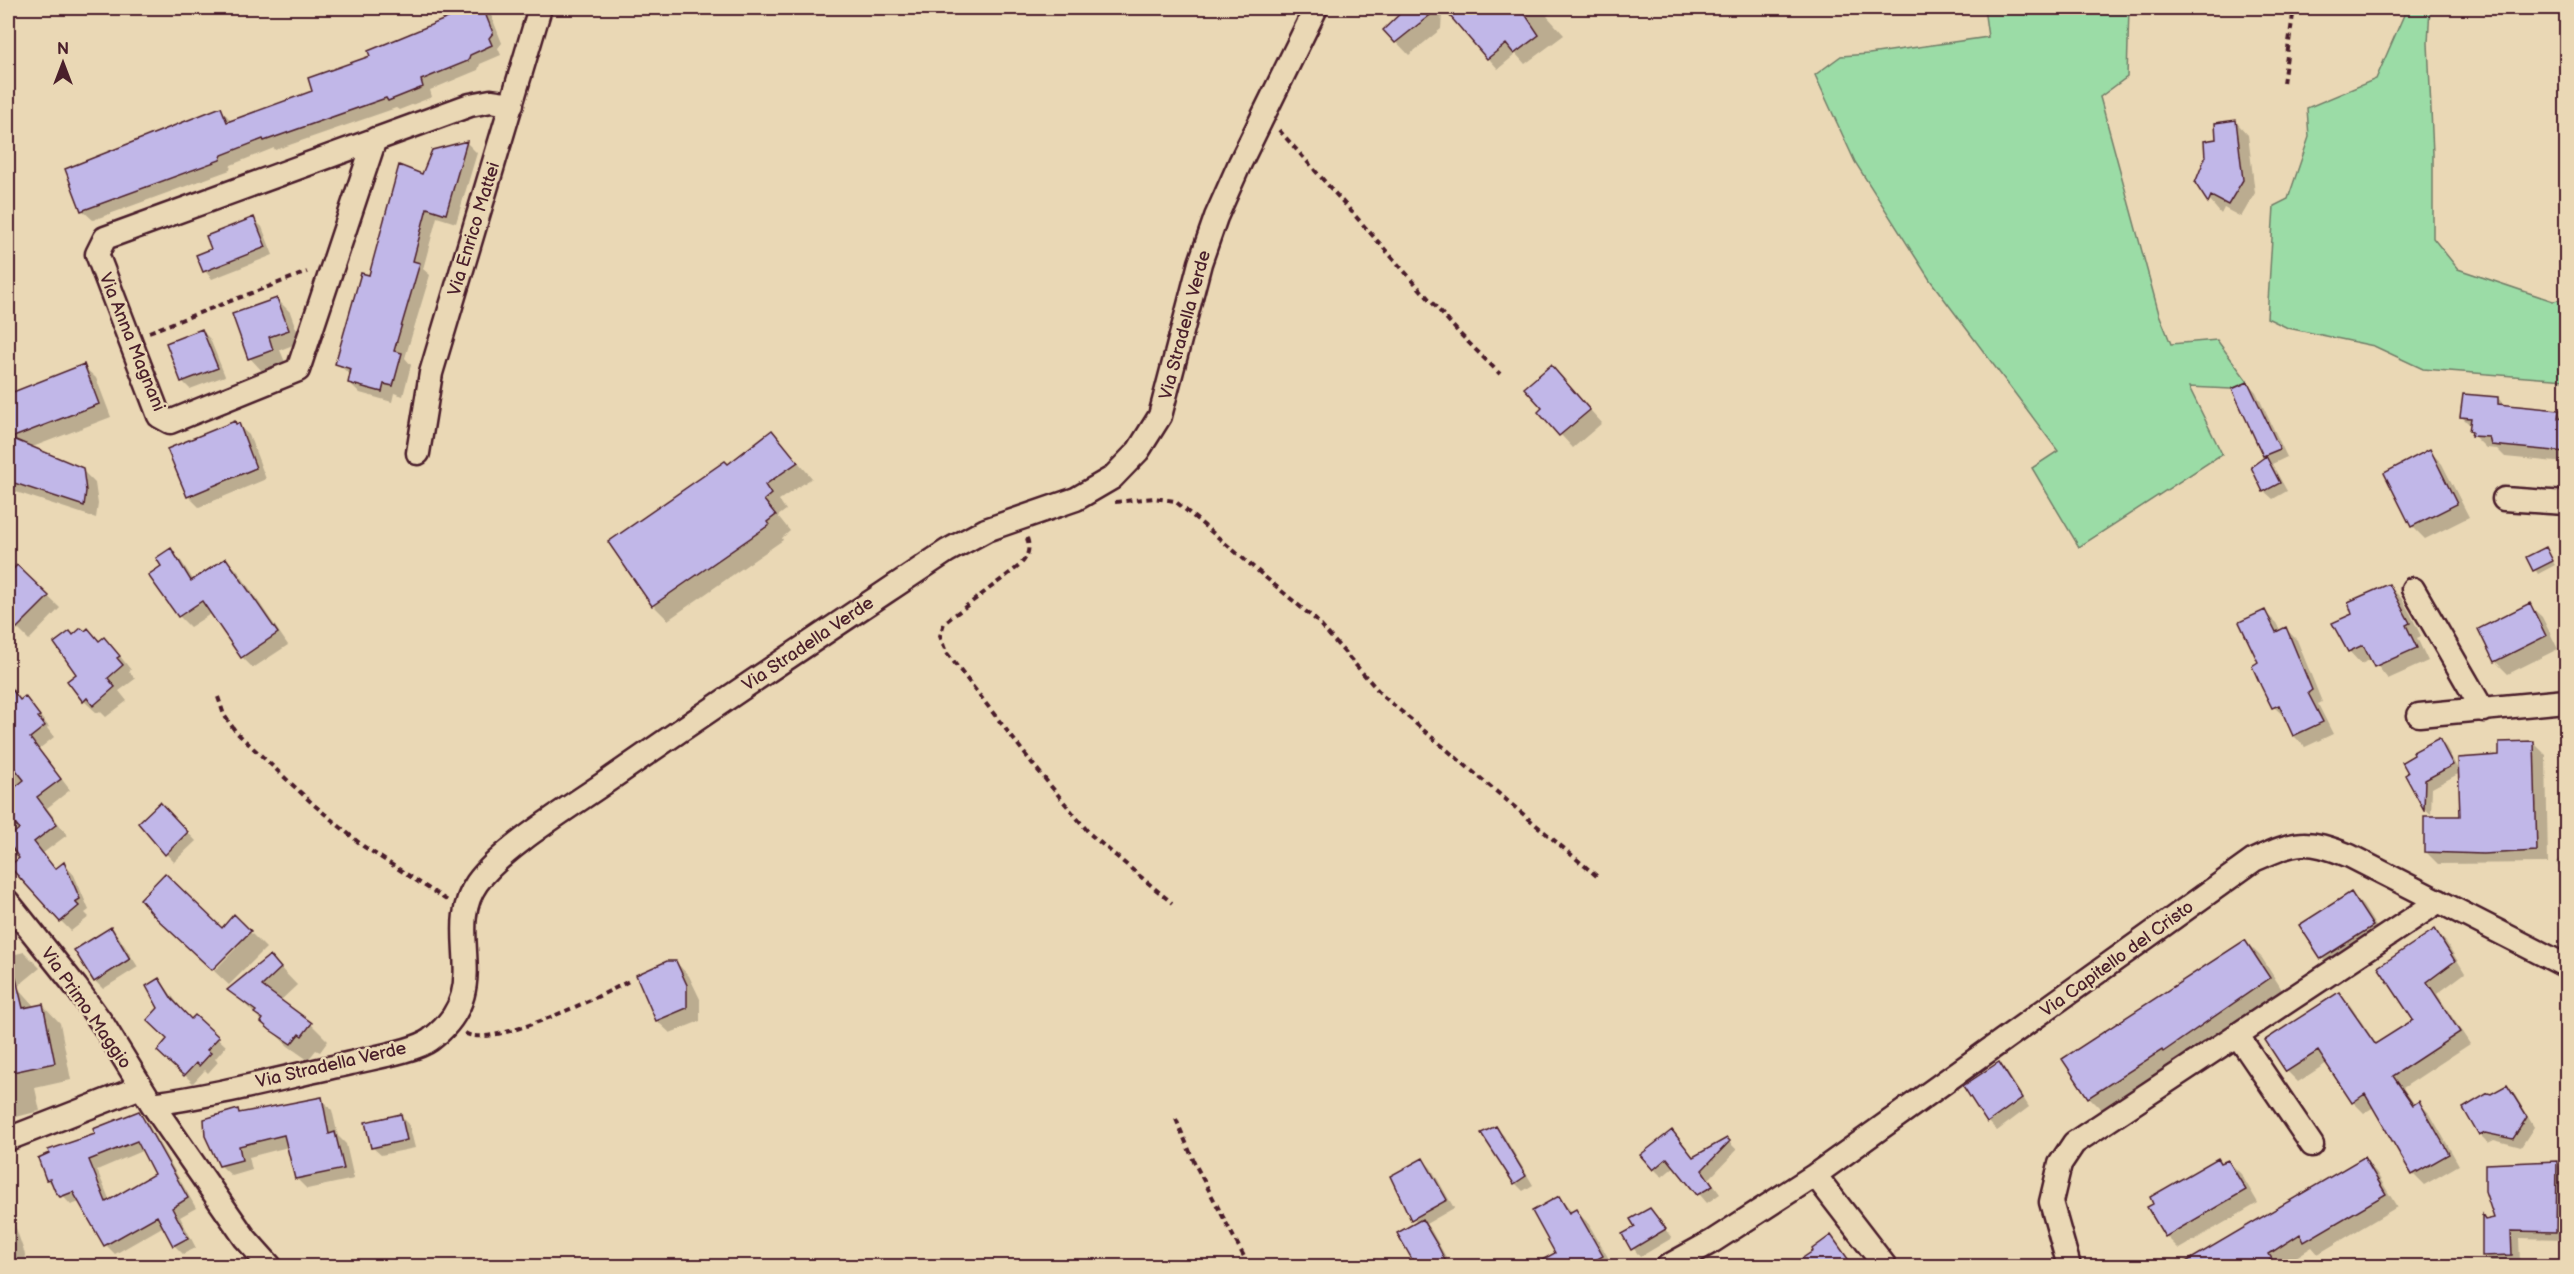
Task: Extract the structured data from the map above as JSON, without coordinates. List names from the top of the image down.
{
  "streets": {
    "street": [
      "Via Enrico Mattei",
      "Via Stradella Verde",
      "Via Anna Magnani",
      "Via Capitello del Cristo",
      "Via Primo Maggio"
    ]
  },
  "crossings": [
    ["Via Enrico Mattei", "Via Anna Magnani"],
    ["Via Stradella Verde", "Via Primo Maggio"]
  ],
  "north": "top"
}
